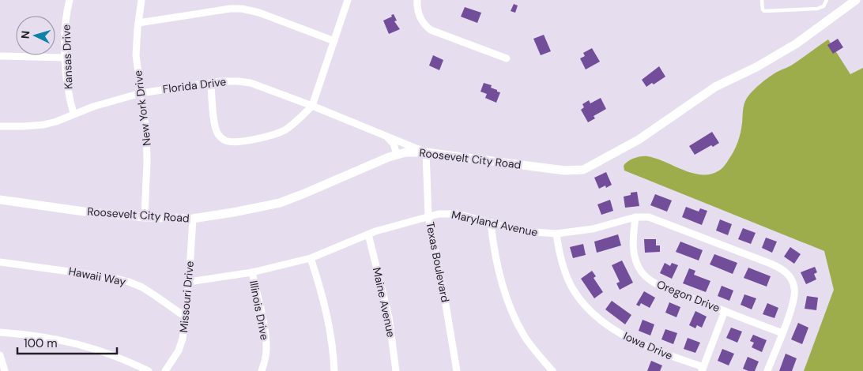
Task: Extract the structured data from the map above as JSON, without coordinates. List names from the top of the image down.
{
  "streets": {
    "street": [
      "Kansas Drive",
      "Florida Drive",
      "New York Drive",
      "Roosevelt City Road",
      "Maryland Avenue",
      "Texas Boulevard",
      "Hawaii Way",
      "Oregon Drive",
      "Missouri Drive",
      "Maine Avenue",
      "Illinois Drive",
      "Iowa Drive"
    ]
  },
  "crossings": [
    ["Kansas Drive", "Florida Drive"],
    ["Florida Drive", "New York Drive"],
    ["Florida Drive", "Roosevelt City Road"],
    ["Florida Drive", "Texas Boulevard"],
    ["New York Drive", "Roosevelt City Road"],
    ["Roosevelt City Road", "Texas Boulevard"],
    ["Roosevelt City Road", "Missouri Drive"],
    ["Maryland Avenue", "Texas Boulevard"],
    ["Maryland Avenue", "Oregon Drive"],
    ["Maryland Avenue", "Missouri Drive"],
    ["Maryland Avenue", "Maine Avenue"],
    ["Maryland Avenue", "Illinois Drive"],
    ["Maryland Avenue", "Iowa Drive"],
    ["Hawaii Way", "Missouri Drive"]
  ],
  "scale_bar": "100 m",
  "north": "left"
}
